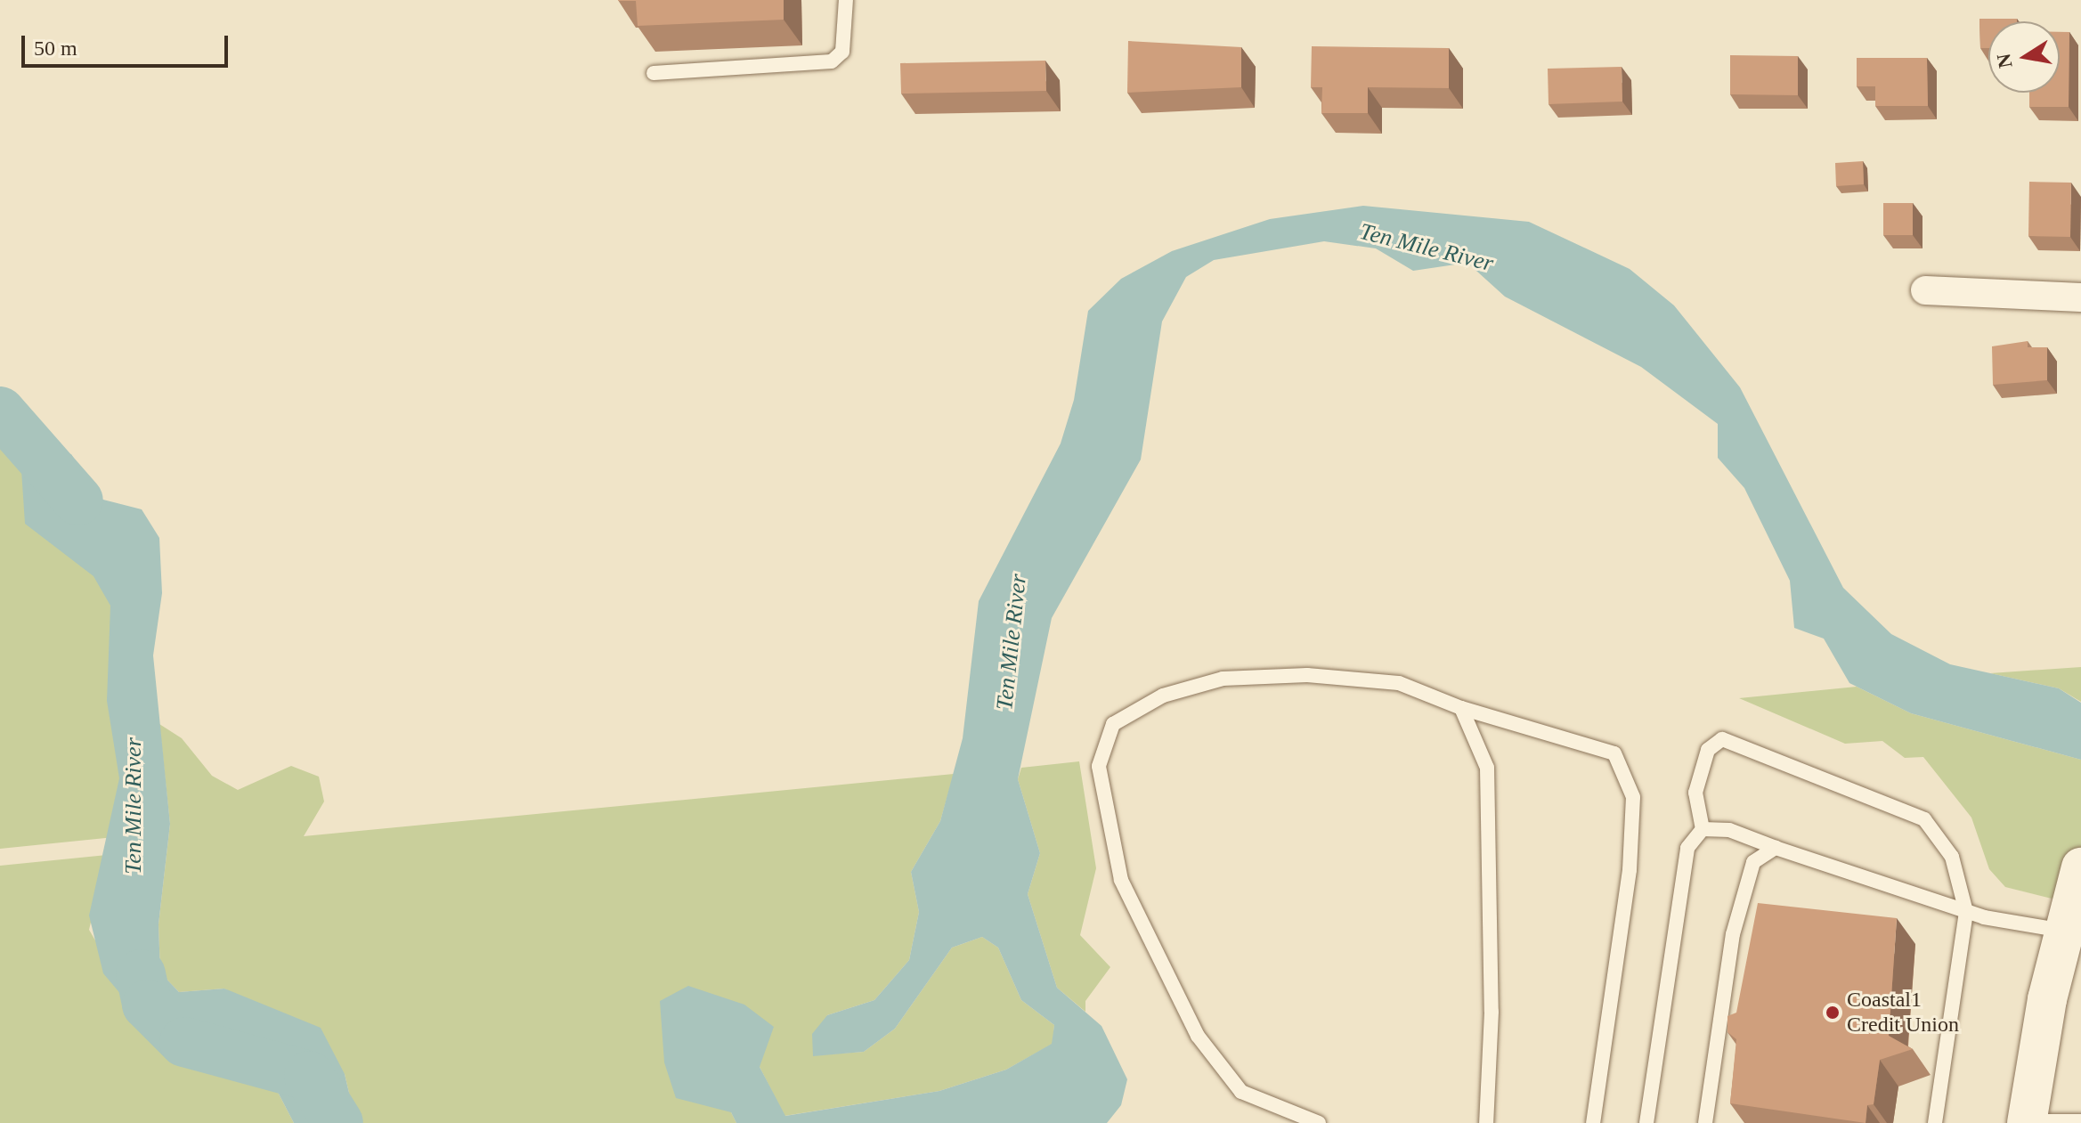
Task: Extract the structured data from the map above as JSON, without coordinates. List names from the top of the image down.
{
  "water": ["Ten Mile River"],
  "places": ["Coastal1 Credit Union"],
  "scale_bar": "50 m",
  "north": "left"
}
